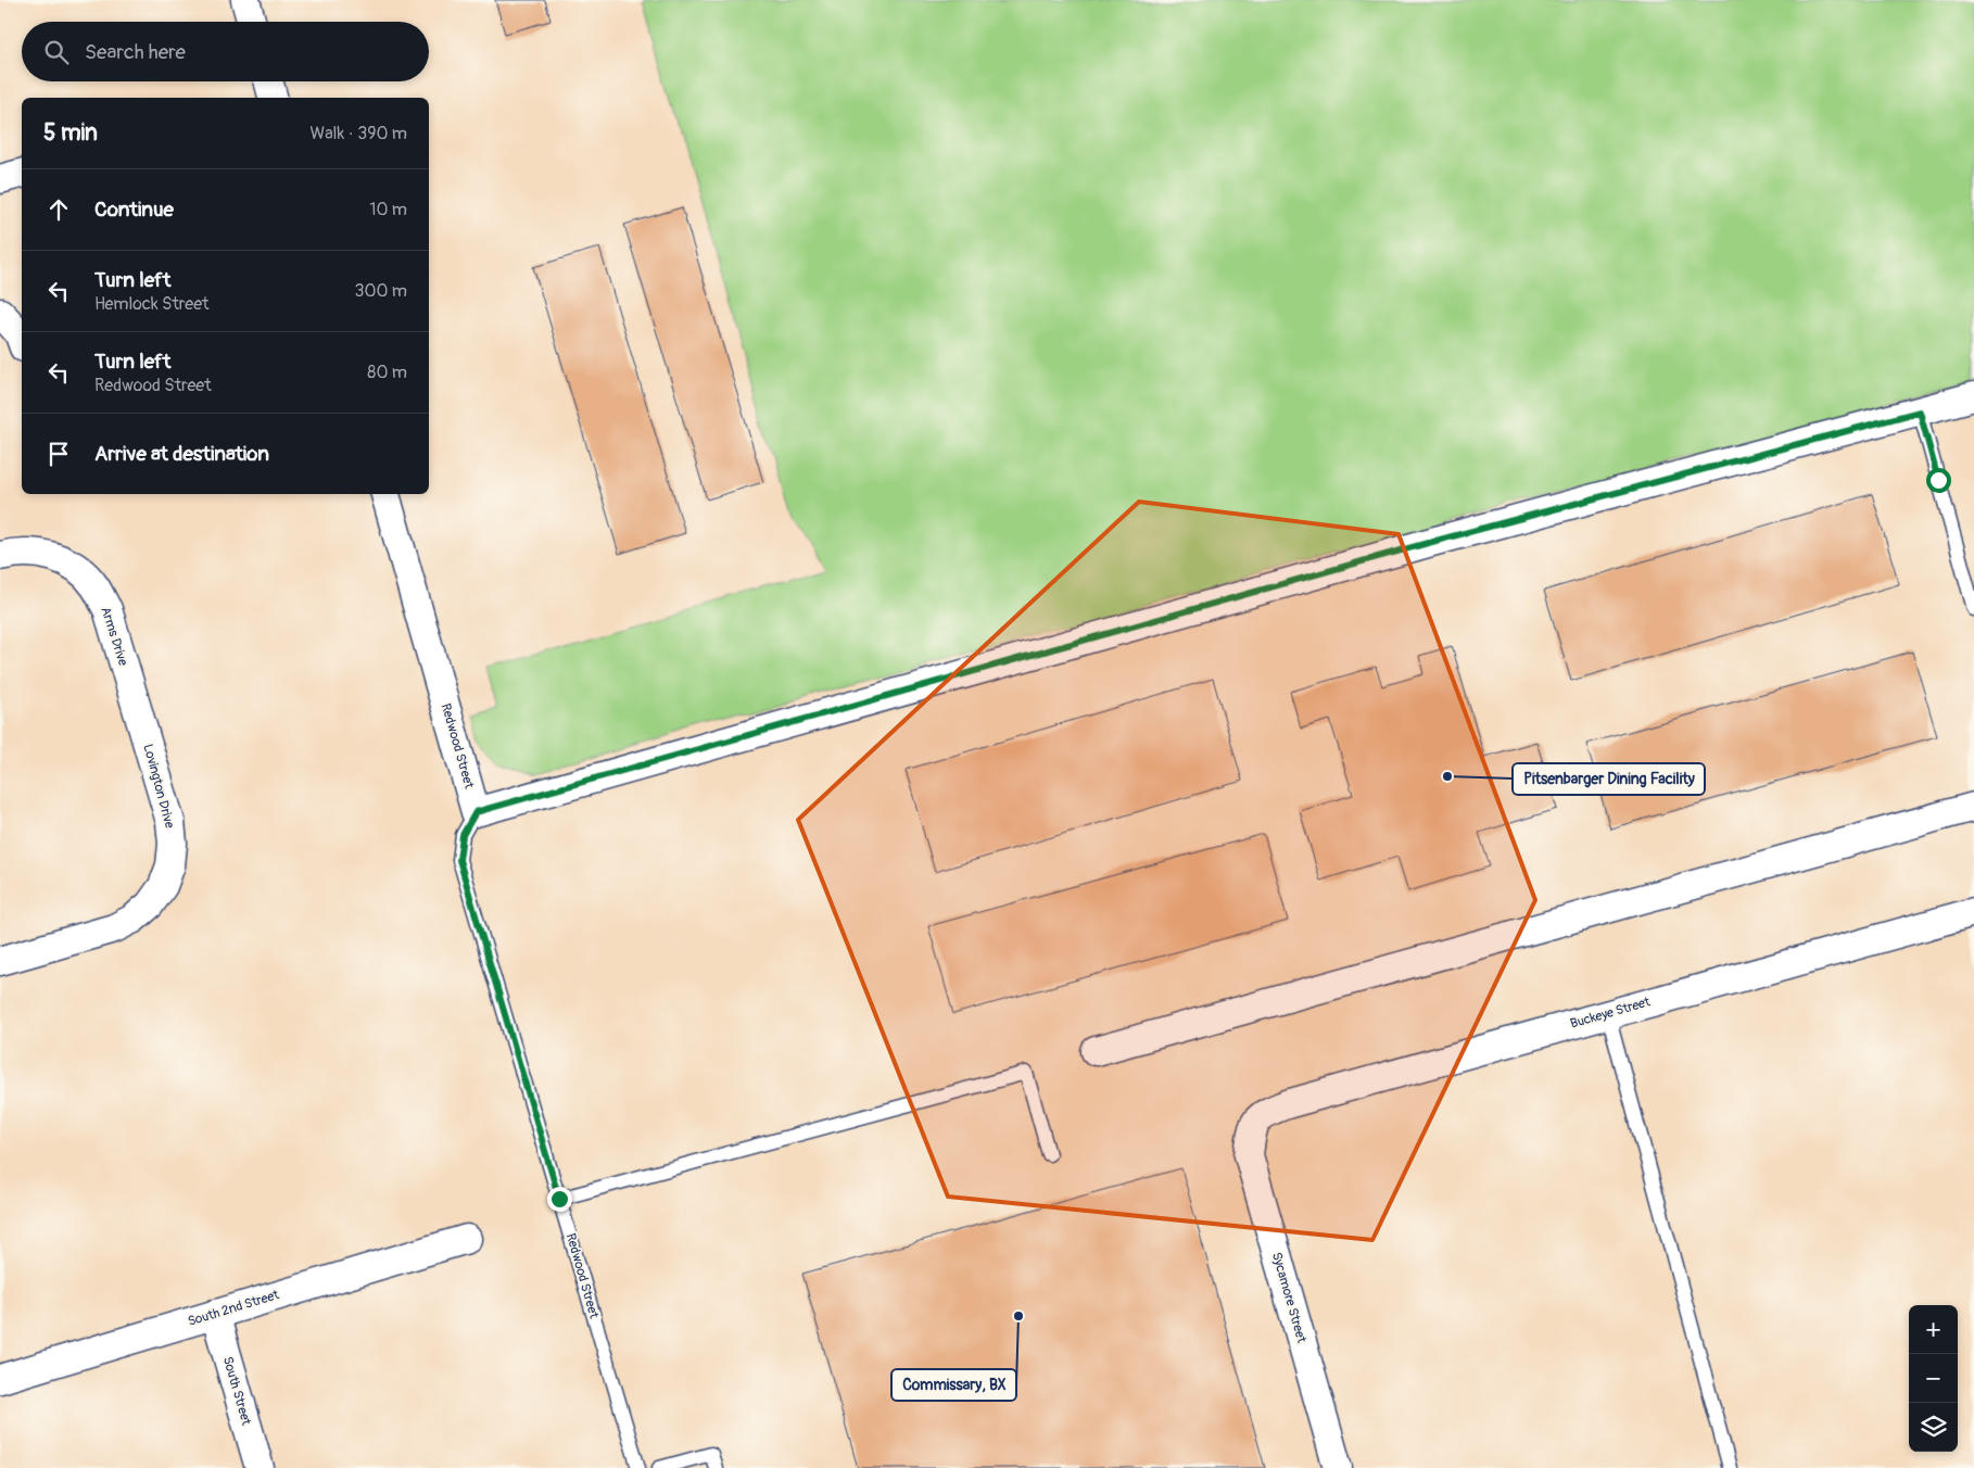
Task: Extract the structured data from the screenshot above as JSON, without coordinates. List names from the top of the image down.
{
  "streets": {
    "street": [
      "Arms Drive",
      "Redwood Street",
      "Lovington Drive",
      "Buckeye Street",
      "Sycamore Street",
      "South 2nd Street",
      "South Street"
    ]
  },
  "crossings": [
    ["Arms Drive", "Lovington Drive"],
    ["Buckeye Street", "Sycamore Street"],
    ["South 2nd Street", "South Street"]
  ],
  "places": ["Pitsenbarger Dining Facility", "Commissary, BX"],
  "page": {
    "search": "Search here",
    "heading": ["5 min", "Walk · 390 m"],
    "list": [
      ["Continue", "10 m"],
      ["Turn left", "Hemlock Street", "300 m"],
      ["Turn left", "Redwood Street", "80 m"],
      "Arrive at destination"
    ],
    "map_buttons": ["+", "−"]
  }
}
